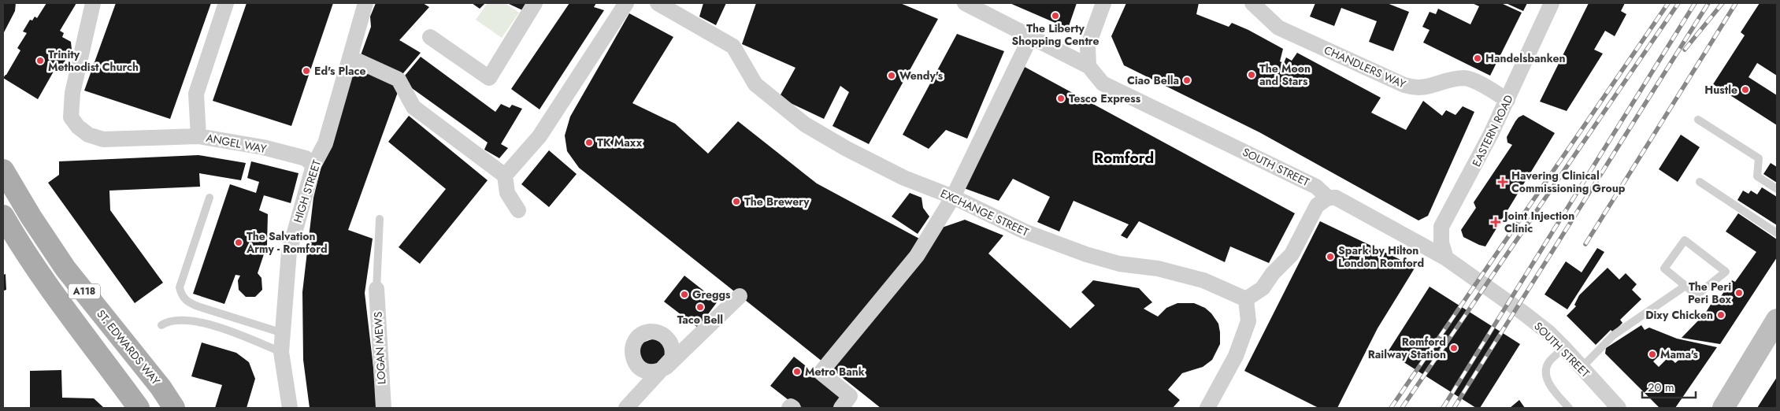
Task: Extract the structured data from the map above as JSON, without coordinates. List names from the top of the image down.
{
  "streets": {
    "main road": ["A118", "ST. EDWARDS WAY"],
    "street": [
      "CHANDLERS WAY",
      "EASTERN ROAD",
      "ANGEL WAY",
      "SOUTH STREET",
      "HIGH STREET",
      "EXCHANGE STREET",
      "LOGAN MEWS"
    ]
  },
  "crossings": [
    ["CHANDLERS WAY", "EASTERN ROAD"],
    ["EASTERN ROAD", "SOUTH STREET"],
    ["ANGEL WAY", "HIGH STREET"]
  ],
  "districts": ["Romford"],
  "places": {
    "other": [
      "The Liberty Shopping Centre",
      "Handelsbanken",
      "Trinity Methodist Church",
      "Ed's Place",
      "The Moon and Stars",
      "Wendy's",
      "Ciao Bella",
      "Hustle",
      "Tesco Express",
      "TK Maxx",
      "The Brewery",
      "The Salvation Army - Romford",
      "Spark by Hilton London Romford",
      "The Peri Peri Box",
      "Greggs",
      "Taco Bell",
      "Dixy Chicken",
      "Romford Railway Station",
      "Mama's",
      "Metro Bank"
    ],
    "health": ["Havering Clinical Commissioning Group", "Joint Injection Clinic"]
  },
  "scale_bar": "20 m"
}
